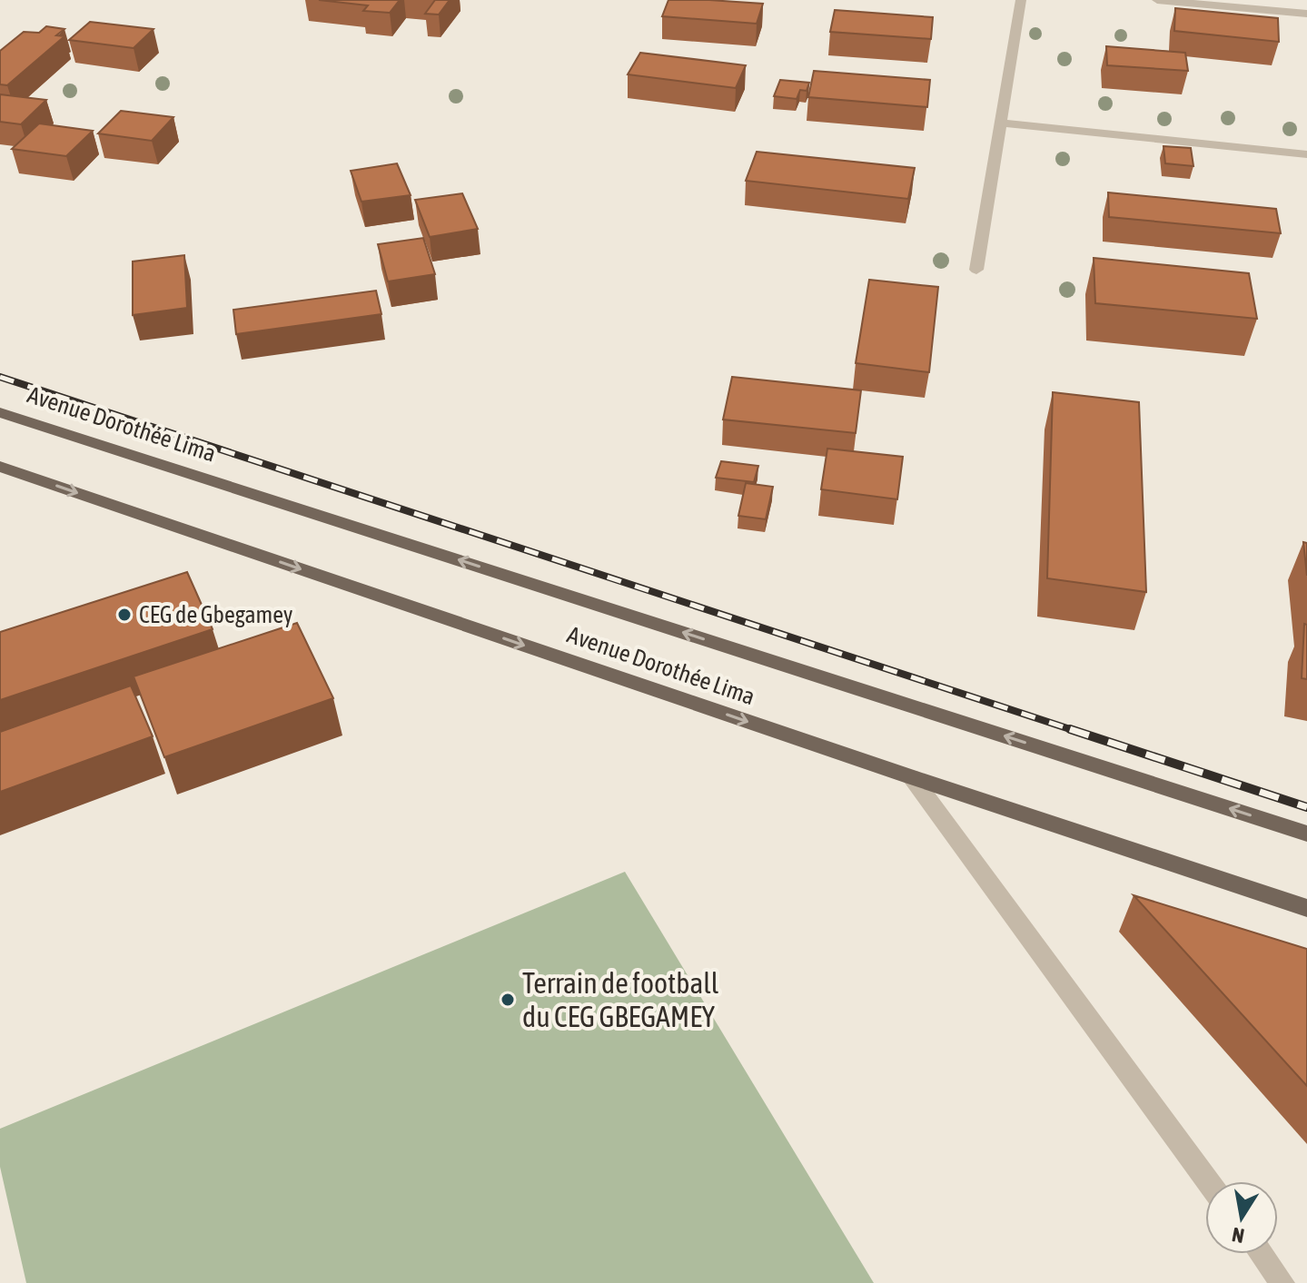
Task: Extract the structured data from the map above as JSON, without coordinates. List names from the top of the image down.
{
  "streets": {
    "main road": ["Avenue Dorothée Lima"]
  },
  "places": ["CEG de Gbegamey", "Terrain de football du CEG GBEGAMEY"],
  "north": "bottom"
}
